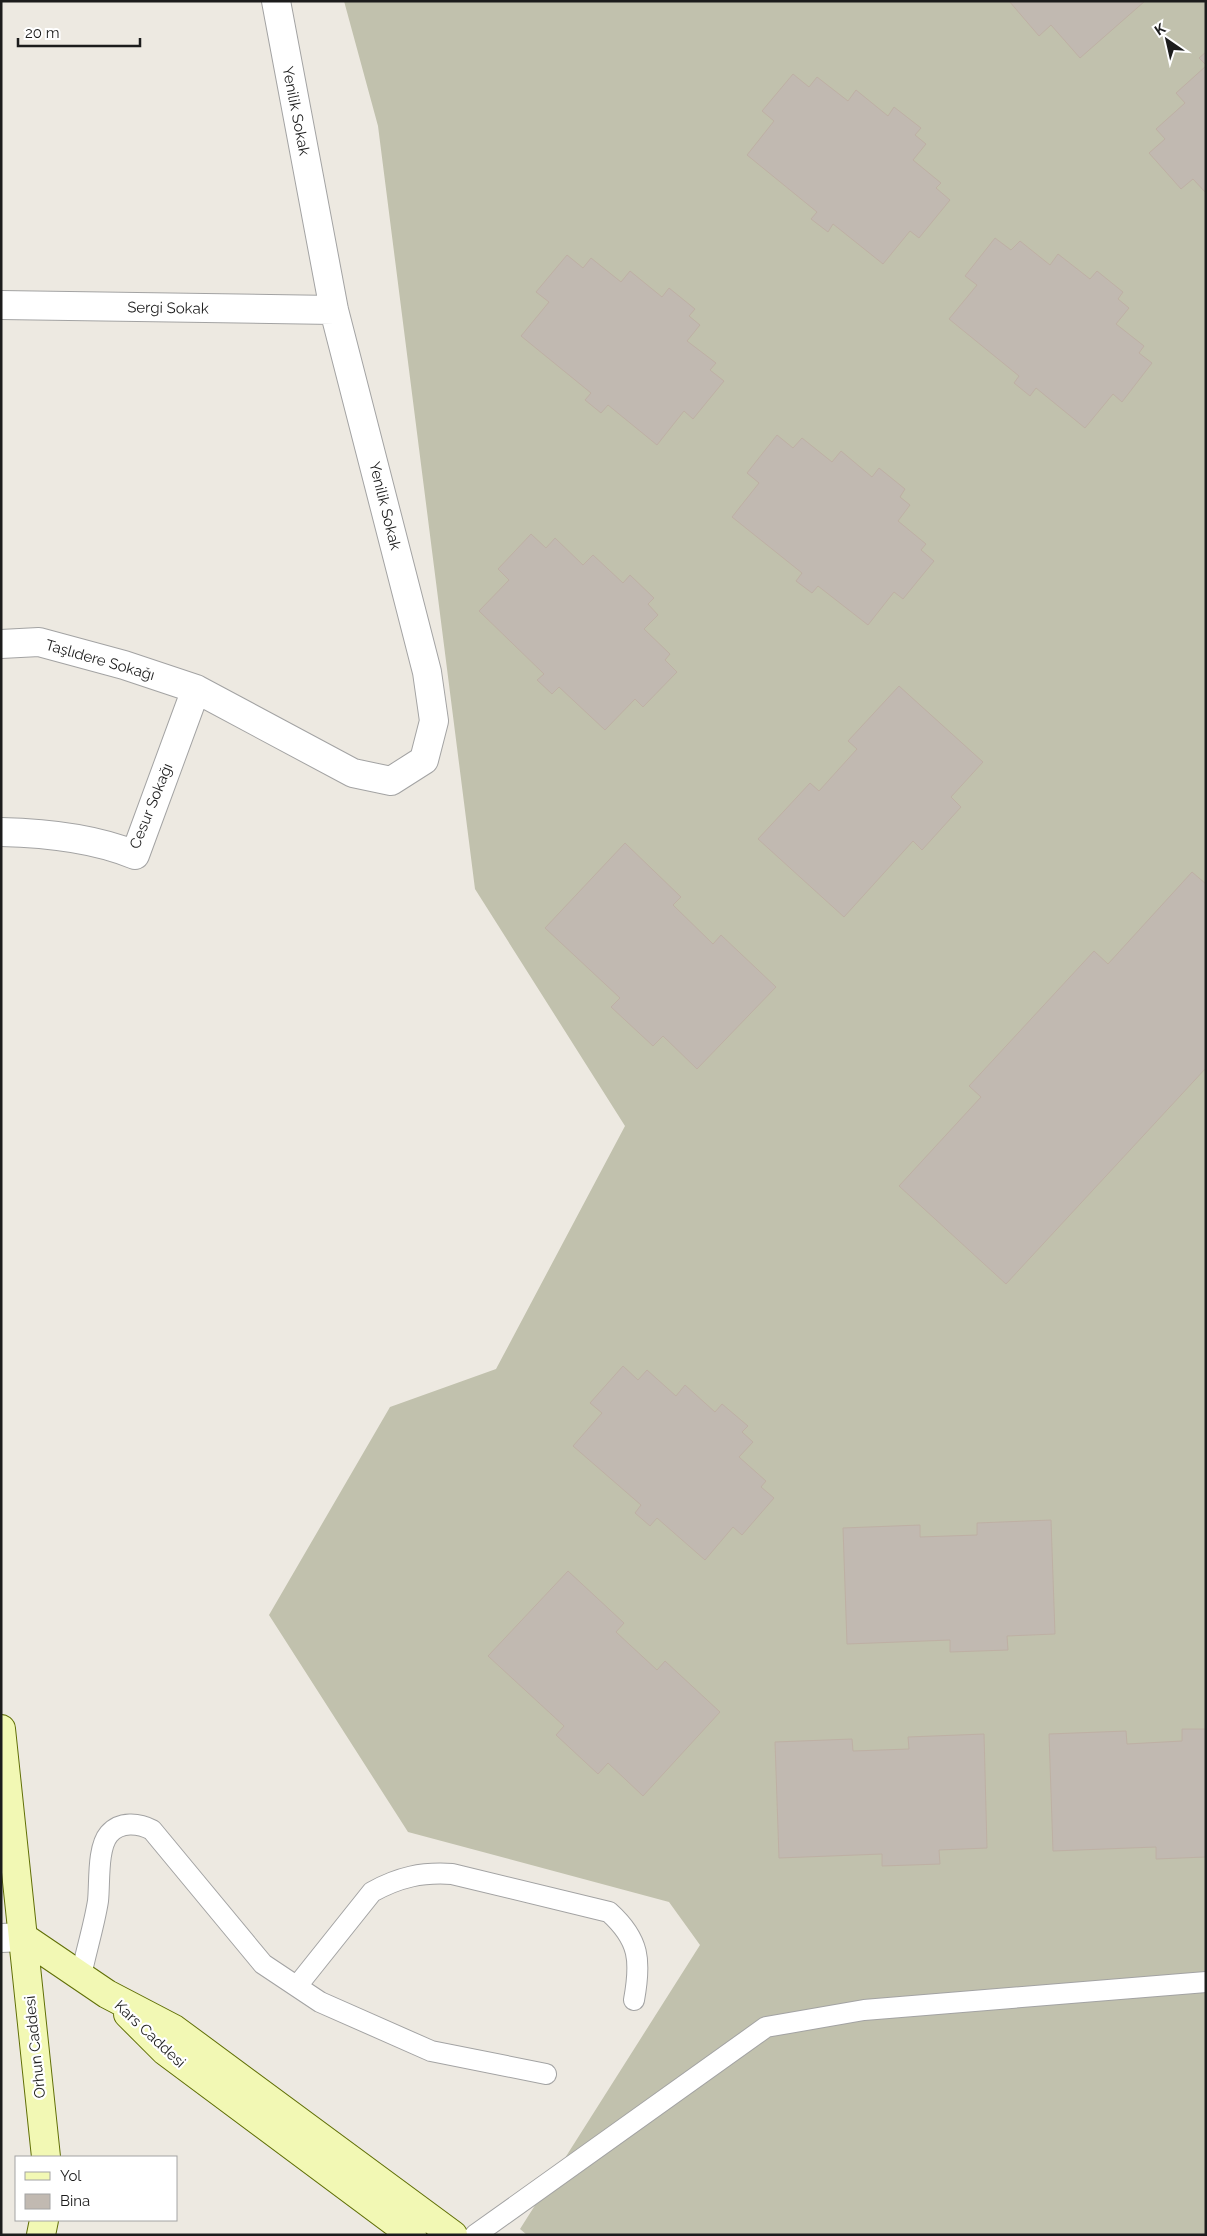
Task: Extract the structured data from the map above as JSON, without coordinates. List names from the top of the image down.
{
  "streets": {
    "street": [
      "Yenilik Sokak",
      "Sergi Sokak",
      "Taşlıdere Sokağı",
      "Cesur Sokağı",
      "Kars Caddesi",
      "Orhun Caddesi"
    ]
  },
  "crossings": [
    ["Yenilik Sokak", "Sergi Sokak"],
    ["Yenilik Sokak", "Taşlıdere Sokağı"],
    ["Yenilik Sokak", "Cesur Sokağı"],
    ["Taşlıdere Sokağı", "Cesur Sokağı"]
  ],
  "legend": ["Yol", "Bina"],
  "scale_bar": "20 m",
  "north": "top left"
}
